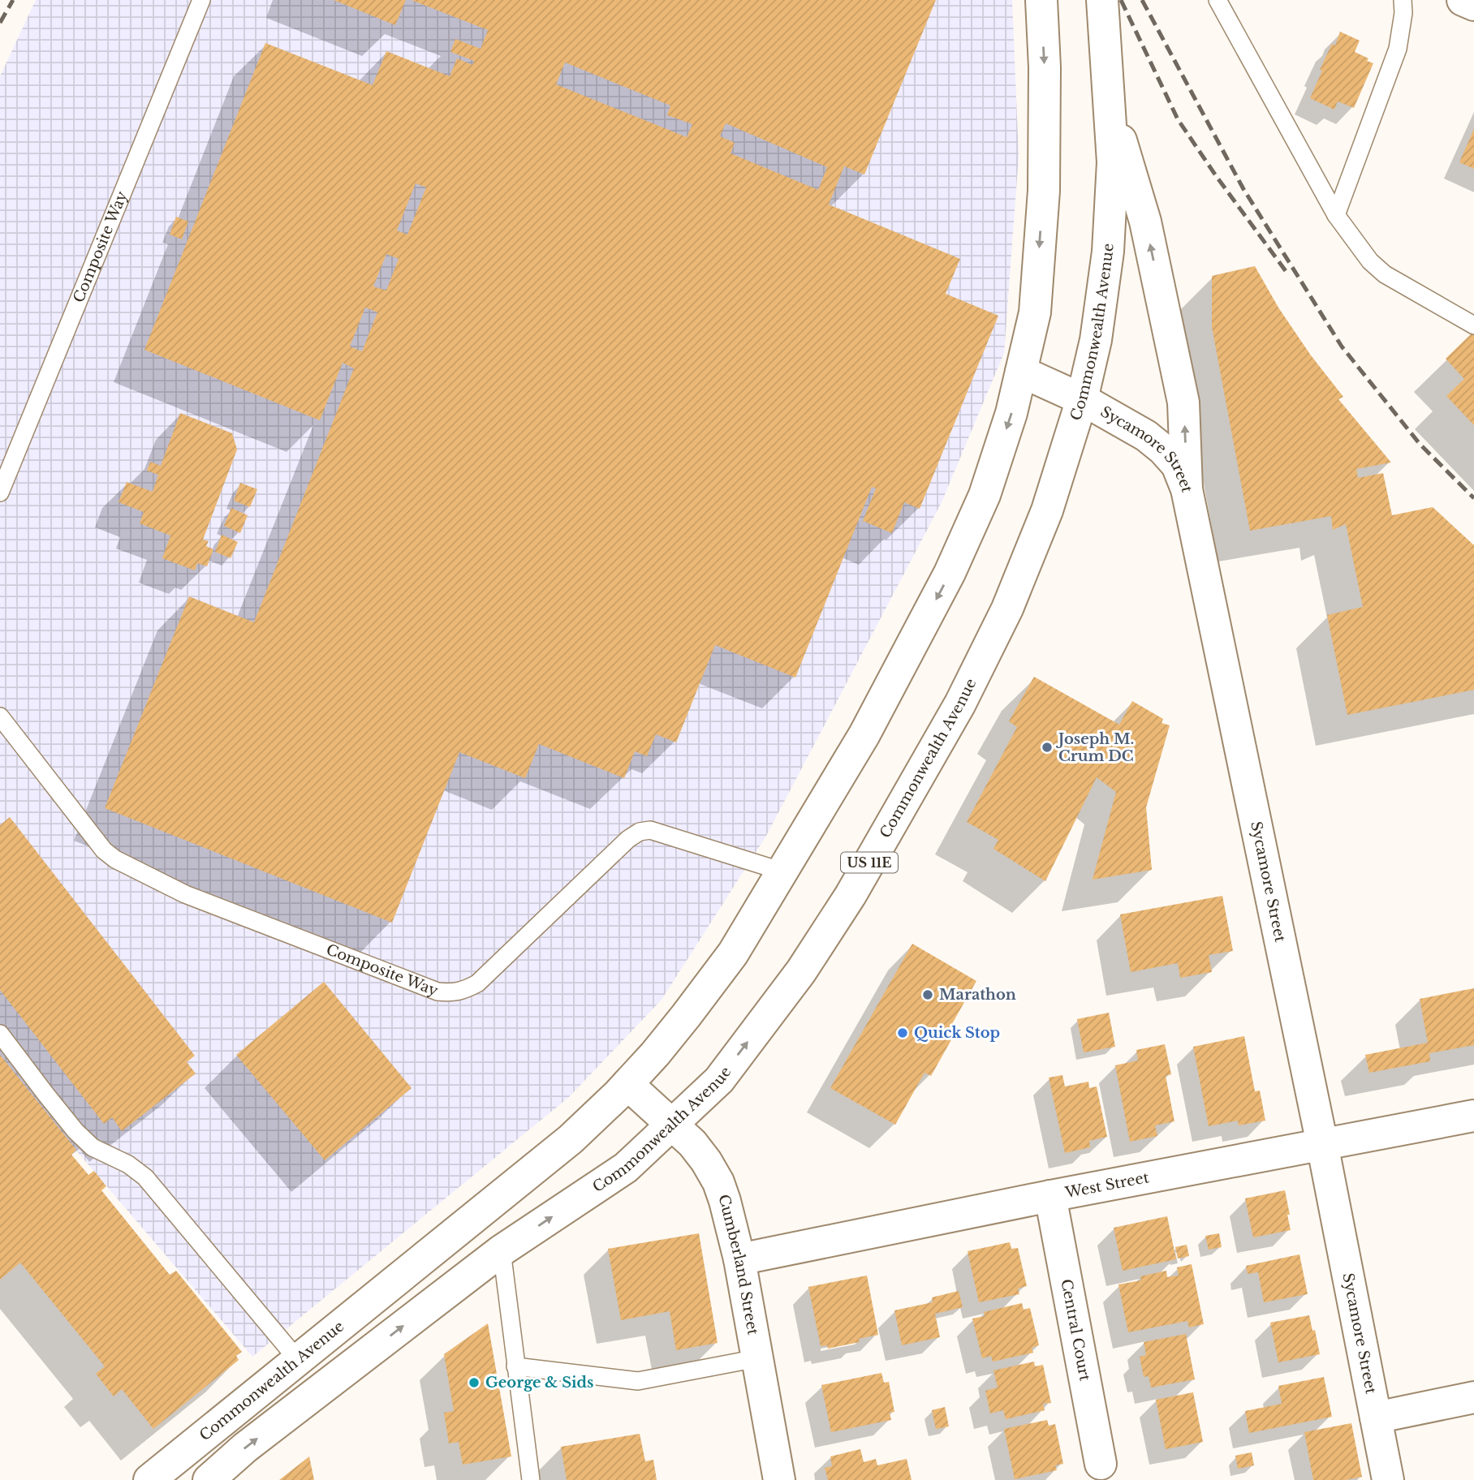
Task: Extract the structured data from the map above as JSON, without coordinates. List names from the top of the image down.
{
  "streets": {
    "main road": [
      "Commonwealth Avenue",
      "Sycamore Street",
      "US 11E",
      "West Street",
      "Cumberland Street",
      "Central Court"
    ],
    "lane": ["Composite Way"]
  },
  "crossings": [
    ["Composite Way", "Commonwealth Avenue"],
    ["Commonwealth Avenue", "Sycamore Street"],
    ["Commonwealth Avenue", "Cumberland Street"],
    ["Sycamore Street", "West Street"],
    ["West Street", "Cumberland Street"],
    ["West Street", "Central Court"]
  ],
  "places": [
    "Joseph M. Crum DC",
    "Marathon",
    "Quick Stop",
    "George & Sids"
  ]
}
